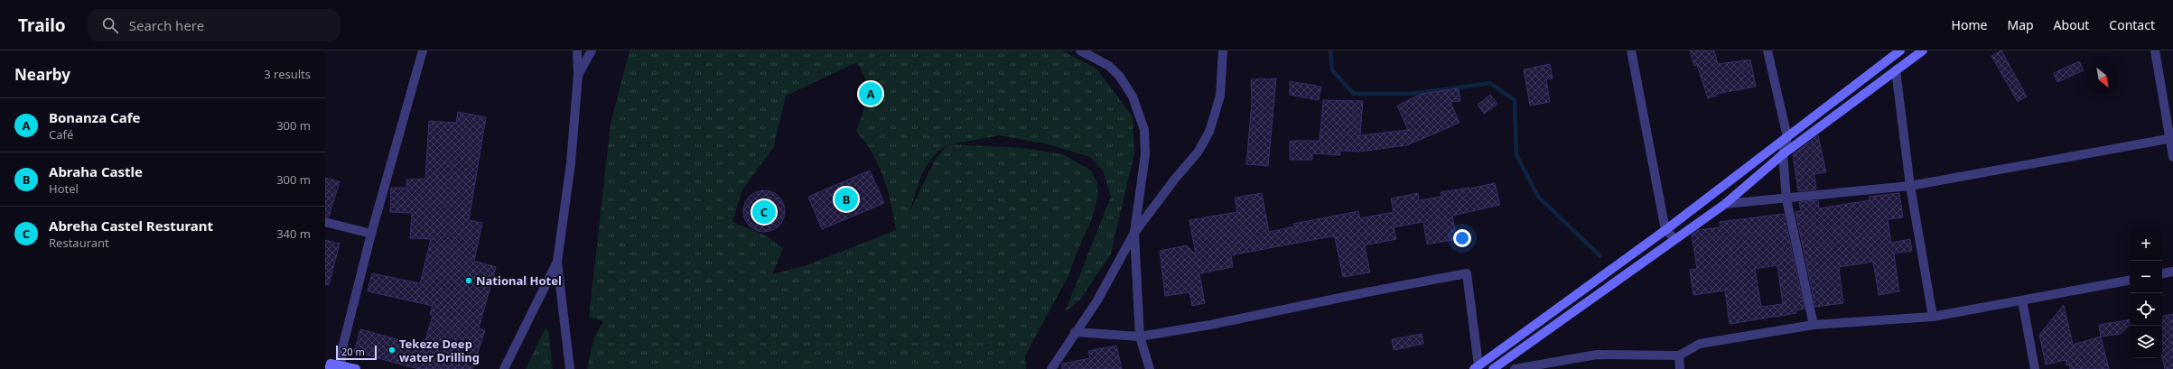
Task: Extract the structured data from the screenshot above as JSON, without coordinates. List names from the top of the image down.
{
  "places": ["National Hotel", "Tekeze Deep water Drilling"],
  "scale_bar": "20 m",
  "north": "bottom right",
  "page": {
    "header": "Trailo",
    "search": "Search here",
    "nav": [
      "Home",
      "Map",
      "About",
      "Contact"
    ],
    "heading": ["Nearby", "3 results"],
    "pins": ["A", "B", "C"],
    "list": [
      {
        "mark": "A",
        "name": "Bonanza Cafe",
        "note": "Café",
        "value": "300 m"
      },
      {
        "mark": "B",
        "name": "Abraha Castle",
        "note": "Hotel",
        "value": "300 m"
      },
      {
        "mark": "C",
        "name": "Abreha Castel Resturant",
        "note": "Restaurant",
        "value": "340 m"
      }
    ],
    "map_buttons": ["+", "−"],
    "scale": "20 m"
  }
}
